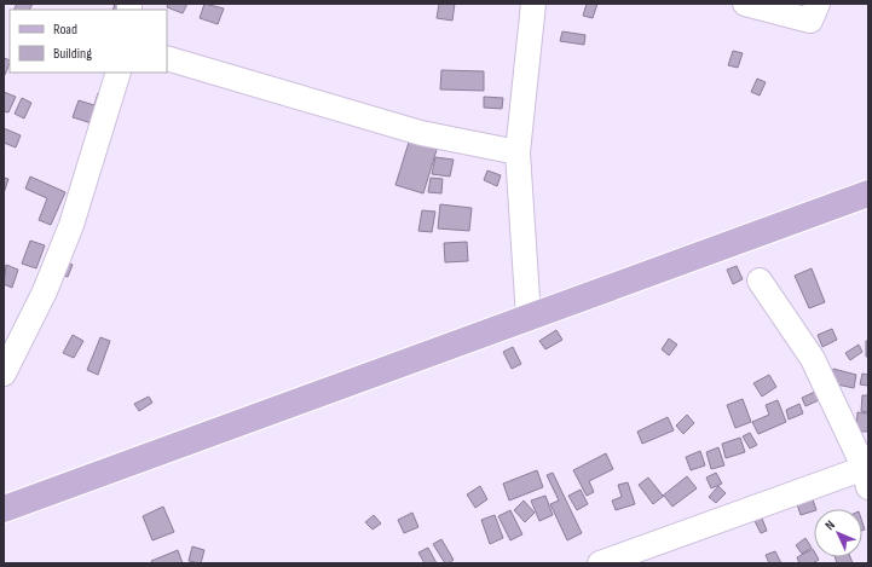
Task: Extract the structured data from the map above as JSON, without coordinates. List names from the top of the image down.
{
  "legend": ["Road", "Building"],
  "north": "top left"
}
